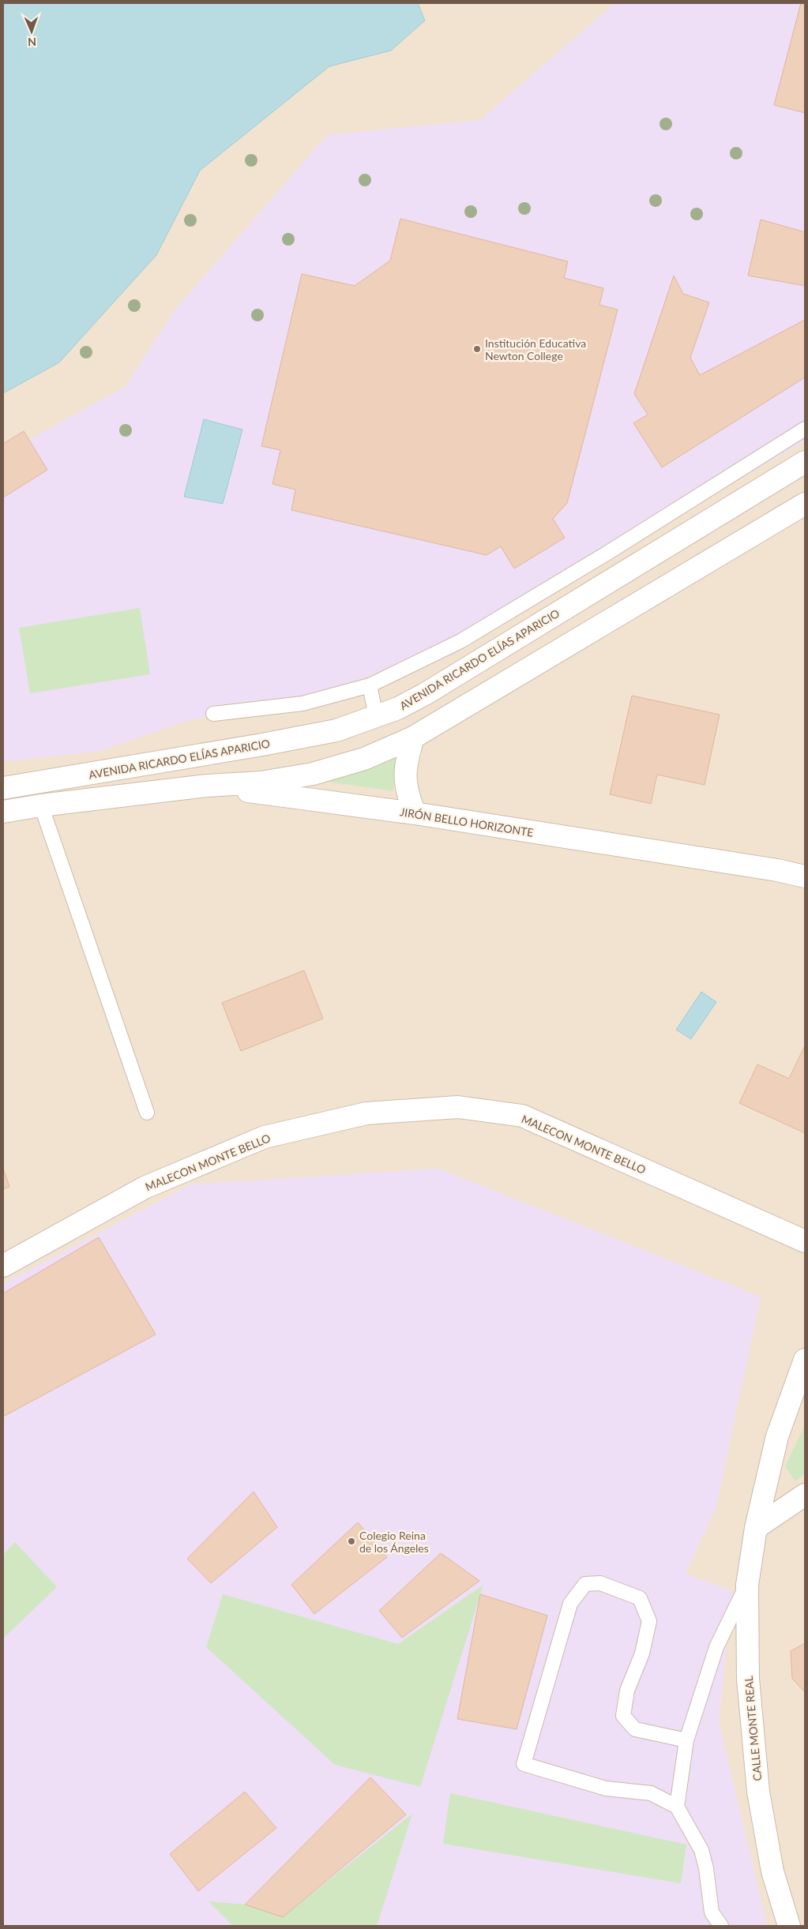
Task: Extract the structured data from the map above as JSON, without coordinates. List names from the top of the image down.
{
  "streets": {
    "street": [
      "AVENIDA RICARDO ELÍAS APARICIO",
      "JIRÓN BELLO HORIZONTE",
      "MALECON MONTE BELLO",
      "CALLE MONTE REAL"
    ]
  },
  "crossings": [
    ["AVENIDA RICARDO ELÍAS APARICIO", "JIRÓN BELLO HORIZONTE"]
  ],
  "places": ["Institución Educativa Newton College", "Colegio Reina de los Ángeles"],
  "north": "bottom"
}
